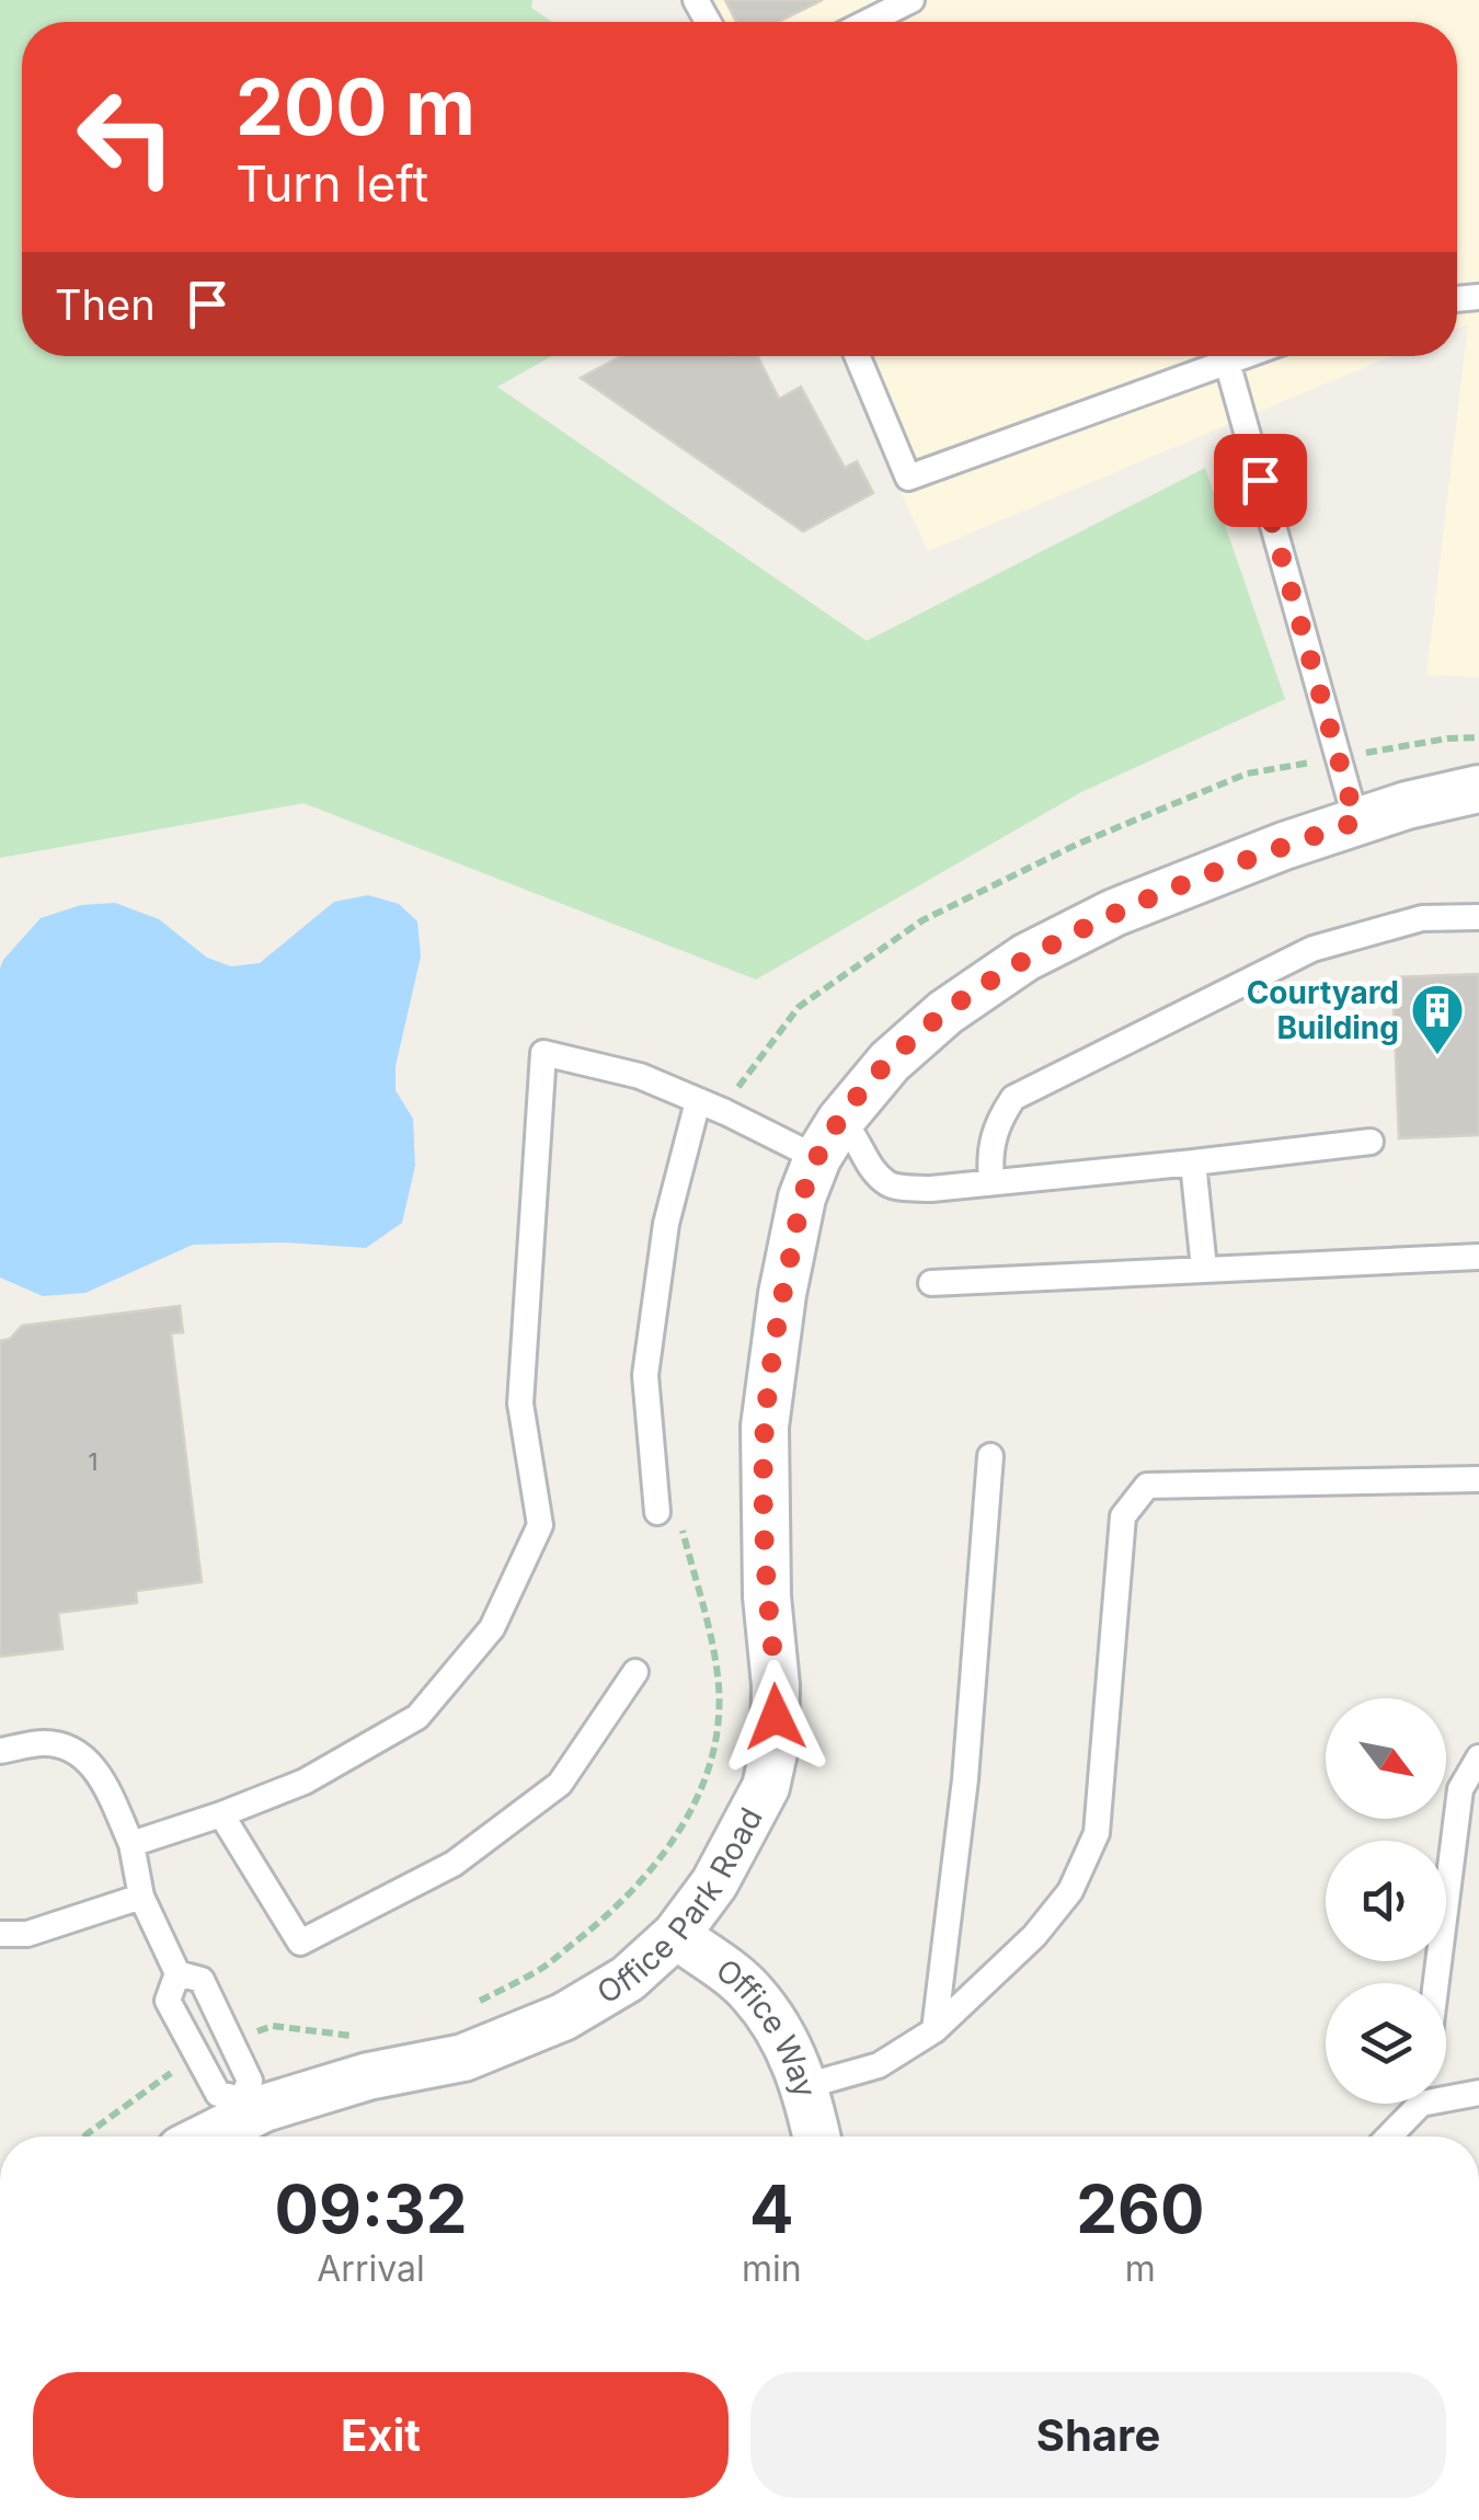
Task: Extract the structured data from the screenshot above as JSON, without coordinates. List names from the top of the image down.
{
  "streets": {
    "street": ["Office Park Road", "Office Way"]
  },
  "crossings": [
    ["Office Park Road", "Office Way"]
  ],
  "places": {
    "building": ["Courtyard Building"]
  },
  "house_numbers": ["1"],
  "north": "bottom right",
  "page": {
    "turn": ["200 m", "Turn left"],
    "then": "Then",
    "eta": [
      "09:32",
      "Arrival",
      "4",
      "min",
      "260",
      "m"
    ],
    "buttons": ["Exit", "Share"]
  }
}
